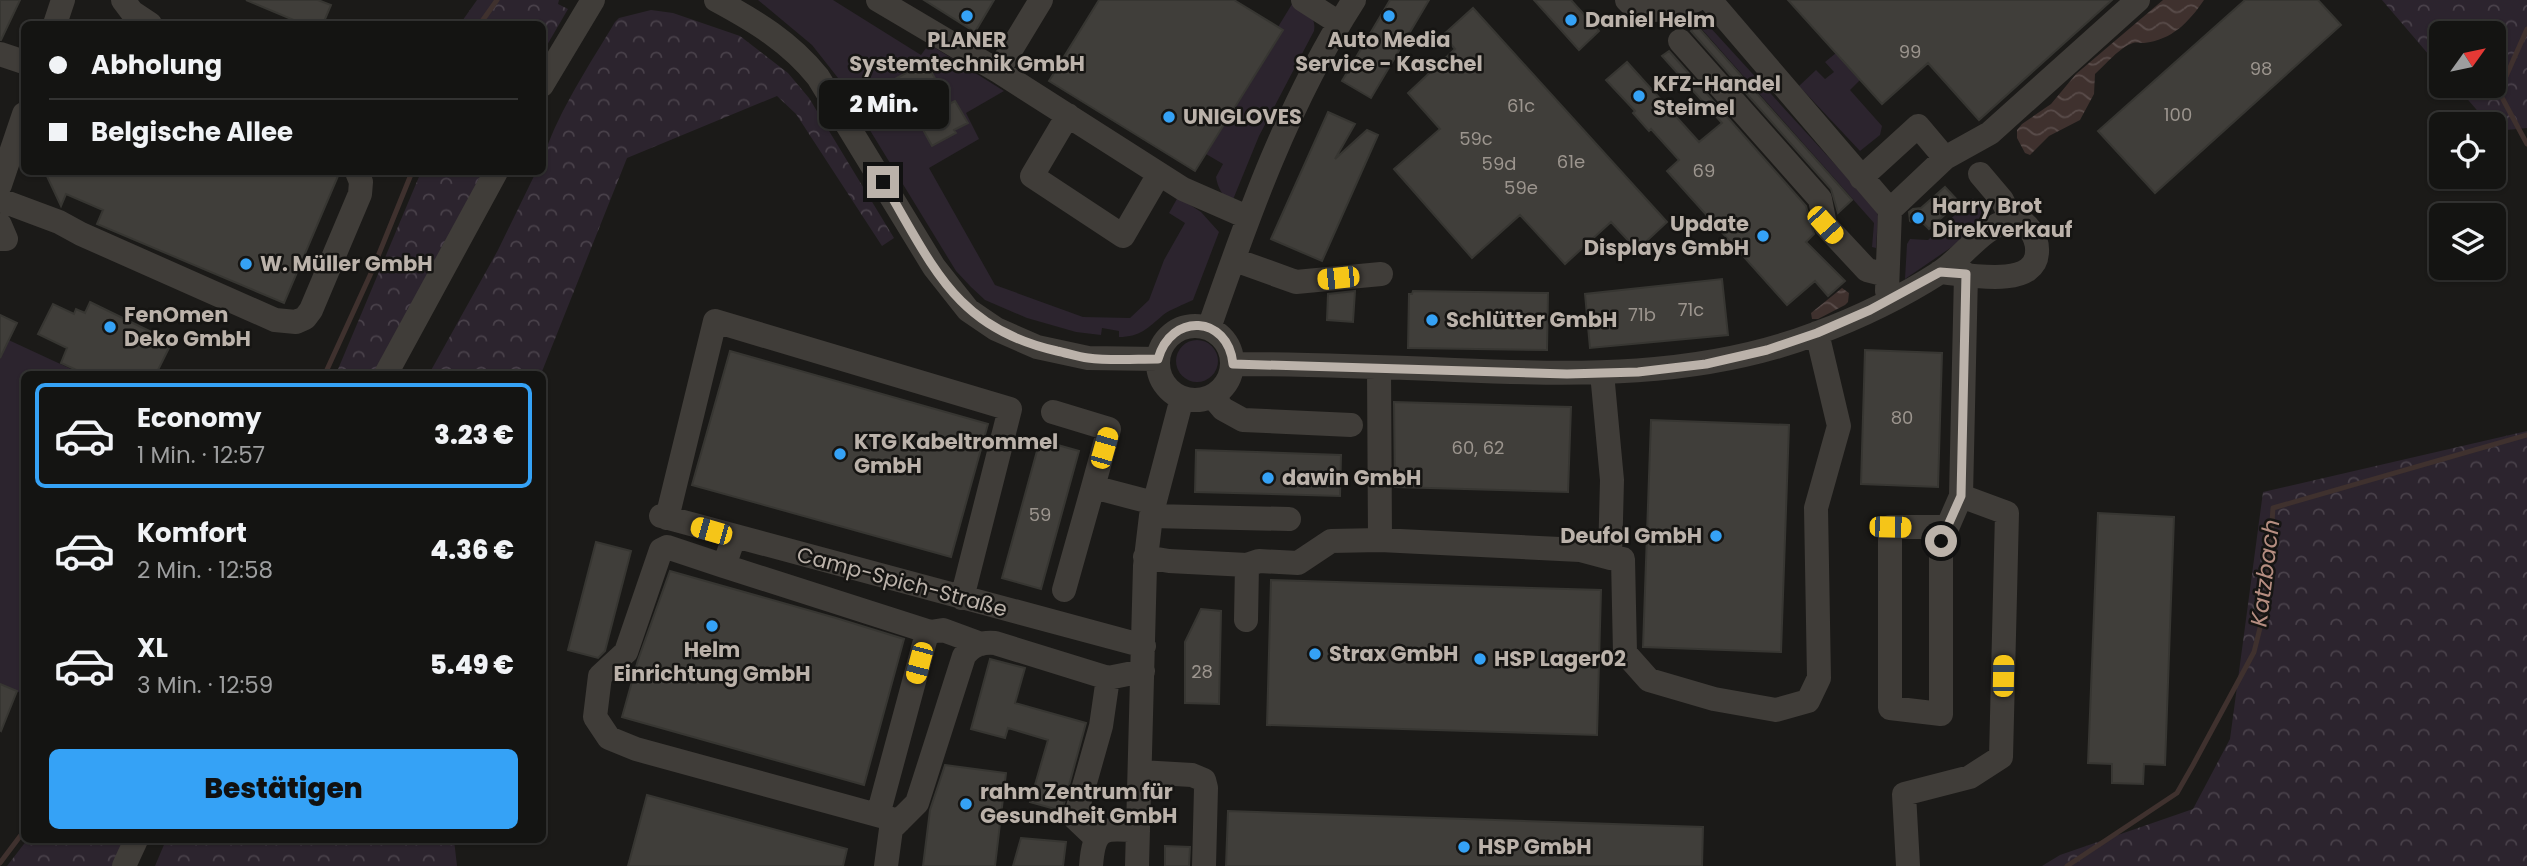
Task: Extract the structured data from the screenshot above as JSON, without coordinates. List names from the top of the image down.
{
  "streets": {
    "street": ["Camp-Spich-Straße"]
  },
  "water": ["Katzbach"],
  "places": [
    "PLANER Systemtechnik GmbH",
    "Auto Media Service - Kaschel",
    "Daniel Helm",
    "KFZ-Handel Steimel",
    "UNIGLOVES",
    "Harry Brot Direkverkauf",
    "Update Displays GmbH",
    "W. Müller GmbH",
    "Schlütter GmbH",
    "FenOmen Deko GmbH",
    "KTG Kabeltrommel GmbH",
    "dawin GmbH",
    "Deufol GmbH",
    "Helm Einrichtung GmbH",
    "Strax GmbH",
    "HSP Lager02",
    "rahm Zentrum für Gesundheit GmbH",
    "HSP GmbH"
  ],
  "house_numbers": [
    "99",
    "98",
    "61c",
    "100",
    "59c",
    "61e",
    "59d",
    "69",
    "59e",
    "71c",
    "71b",
    "80",
    "60, 62",
    "59",
    "28"
  ],
  "north": "top right",
  "page": {
    "banner": ["Abholung", "Belgische Allee"],
    "bubble": "2 Min.",
    "list": [
      {
        "name": "Economy",
        "note": "1 Min. · 12:57",
        "value": "3.23 €"
      },
      {
        "name": "Komfort",
        "note": "2 Min. · 12:58",
        "value": "4.36 €"
      },
      {
        "name": "XL",
        "note": "3 Min. · 12:59",
        "value": "5.49 €"
      }
    ],
    "buttons": "Bestätigen"
  }
}
